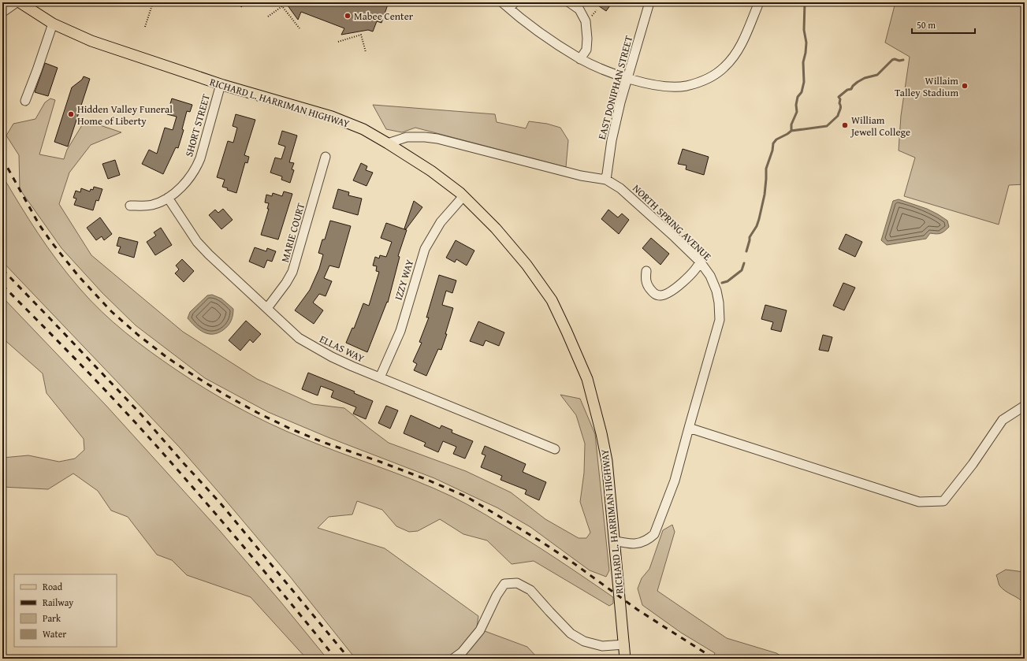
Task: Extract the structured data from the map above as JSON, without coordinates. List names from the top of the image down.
{
  "streets": {
    "main road": ["RICHARD L. HARRIMAN HIGHWAY"],
    "street": [
      "EAST DONIPHAN STREET",
      "SHORT STREET",
      "NORTH SPRING AVENUE",
      "MARIE COURT",
      "IZZY WAY",
      "ELLAS WAY"
    ]
  },
  "crossings": [
    ["EAST DONIPHAN STREET", "NORTH SPRING AVENUE"],
    ["RICHARD L. HARRIMAN HIGHWAY", "SHORT STREET"],
    ["RICHARD L. HARRIMAN HIGHWAY", "NORTH SPRING AVENUE"],
    ["RICHARD L. HARRIMAN HIGHWAY", "IZZY WAY"],
    ["SHORT STREET", "ELLAS WAY"],
    ["MARIE COURT", "ELLAS WAY"],
    ["IZZY WAY", "ELLAS WAY"]
  ],
  "places": [
    "Mabee Center",
    "Willaim Talley Stadium",
    "Hidden Valley Funeral Home of Liberty",
    "William Jewell College"
  ],
  "legend": [
    "Road",
    "Railway",
    "Park",
    "Water"
  ],
  "scale_bar": "50 m"
}
